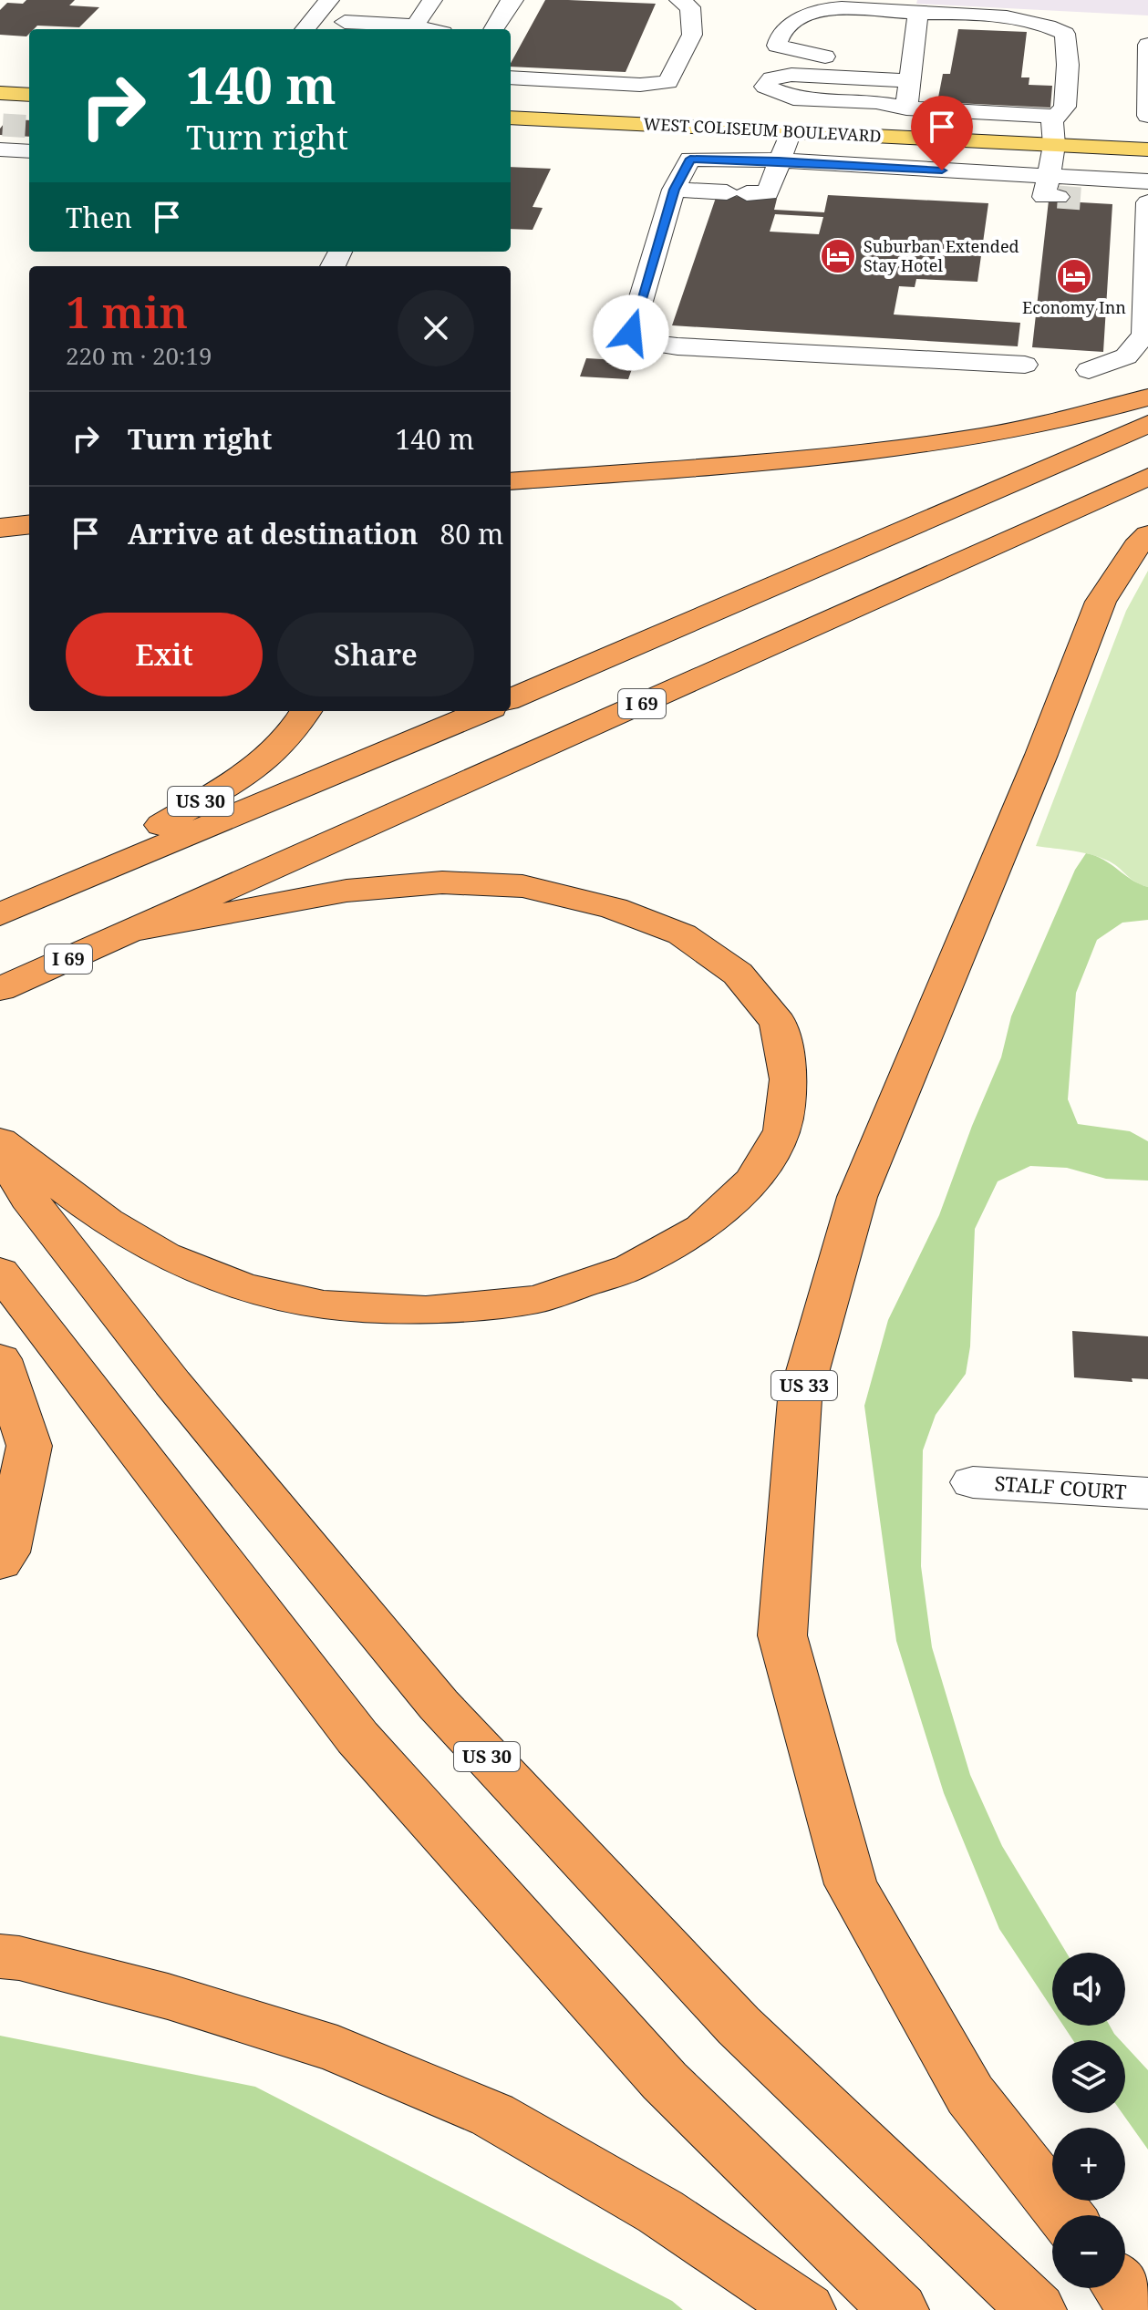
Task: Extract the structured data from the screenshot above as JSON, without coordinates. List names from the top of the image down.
{
  "streets": {
    "highway": ["I 69", "US 30", "US 33"],
    "main road": ["WEST COLISEUM BOULEVARD"],
    "street": ["STALF COURT"]
  },
  "places": {
    "hotel": ["Suburban Extended Stay Hotel", "Economy Inn"]
  },
  "page": {
    "turn": ["140 m", "Turn right"],
    "then": "Then",
    "heading": ["1 min", "220 m · 20:19"],
    "list": [
      {
        "name": "Turn right",
        "value": "140 m"
      },
      {
        "name": "Arrive at destination",
        "value": "80 m"
      }
    ],
    "buttons": ["Exit", "Share"],
    "map_buttons": ["+", "−"]
  }
}
